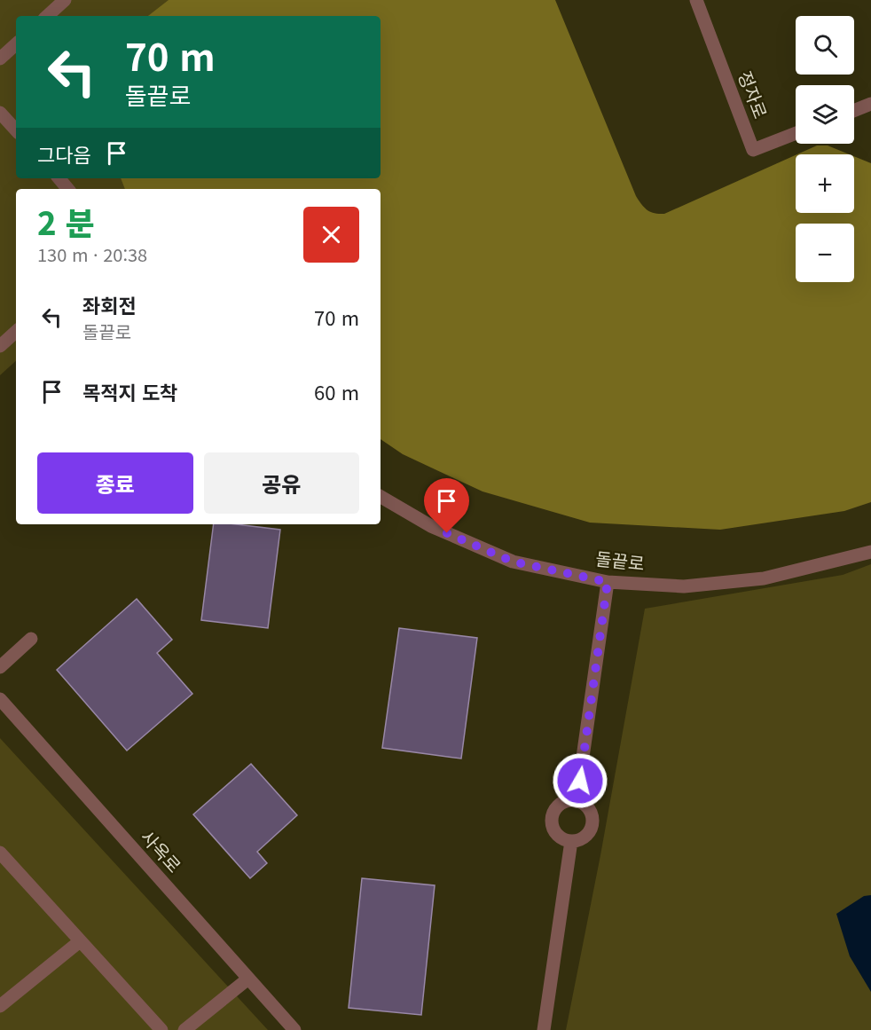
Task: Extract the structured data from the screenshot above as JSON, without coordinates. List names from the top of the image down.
{
  "streets": {
    "street": ["정자로", "돌끝로", "사옥로"]
  },
  "page": {
    "map_buttons": ["+", "−"],
    "turn": ["70 m", "돌끝로"],
    "then": "그다음",
    "heading": ["2 분", "130 m · 20:38"],
    "list": [
      {
        "name": "좌회전",
        "note": "돌끝로",
        "value": "70 m"
      },
      {
        "name": "목적지 도착",
        "value": "60 m"
      }
    ],
    "buttons": ["종료", "공유"]
  }
}
